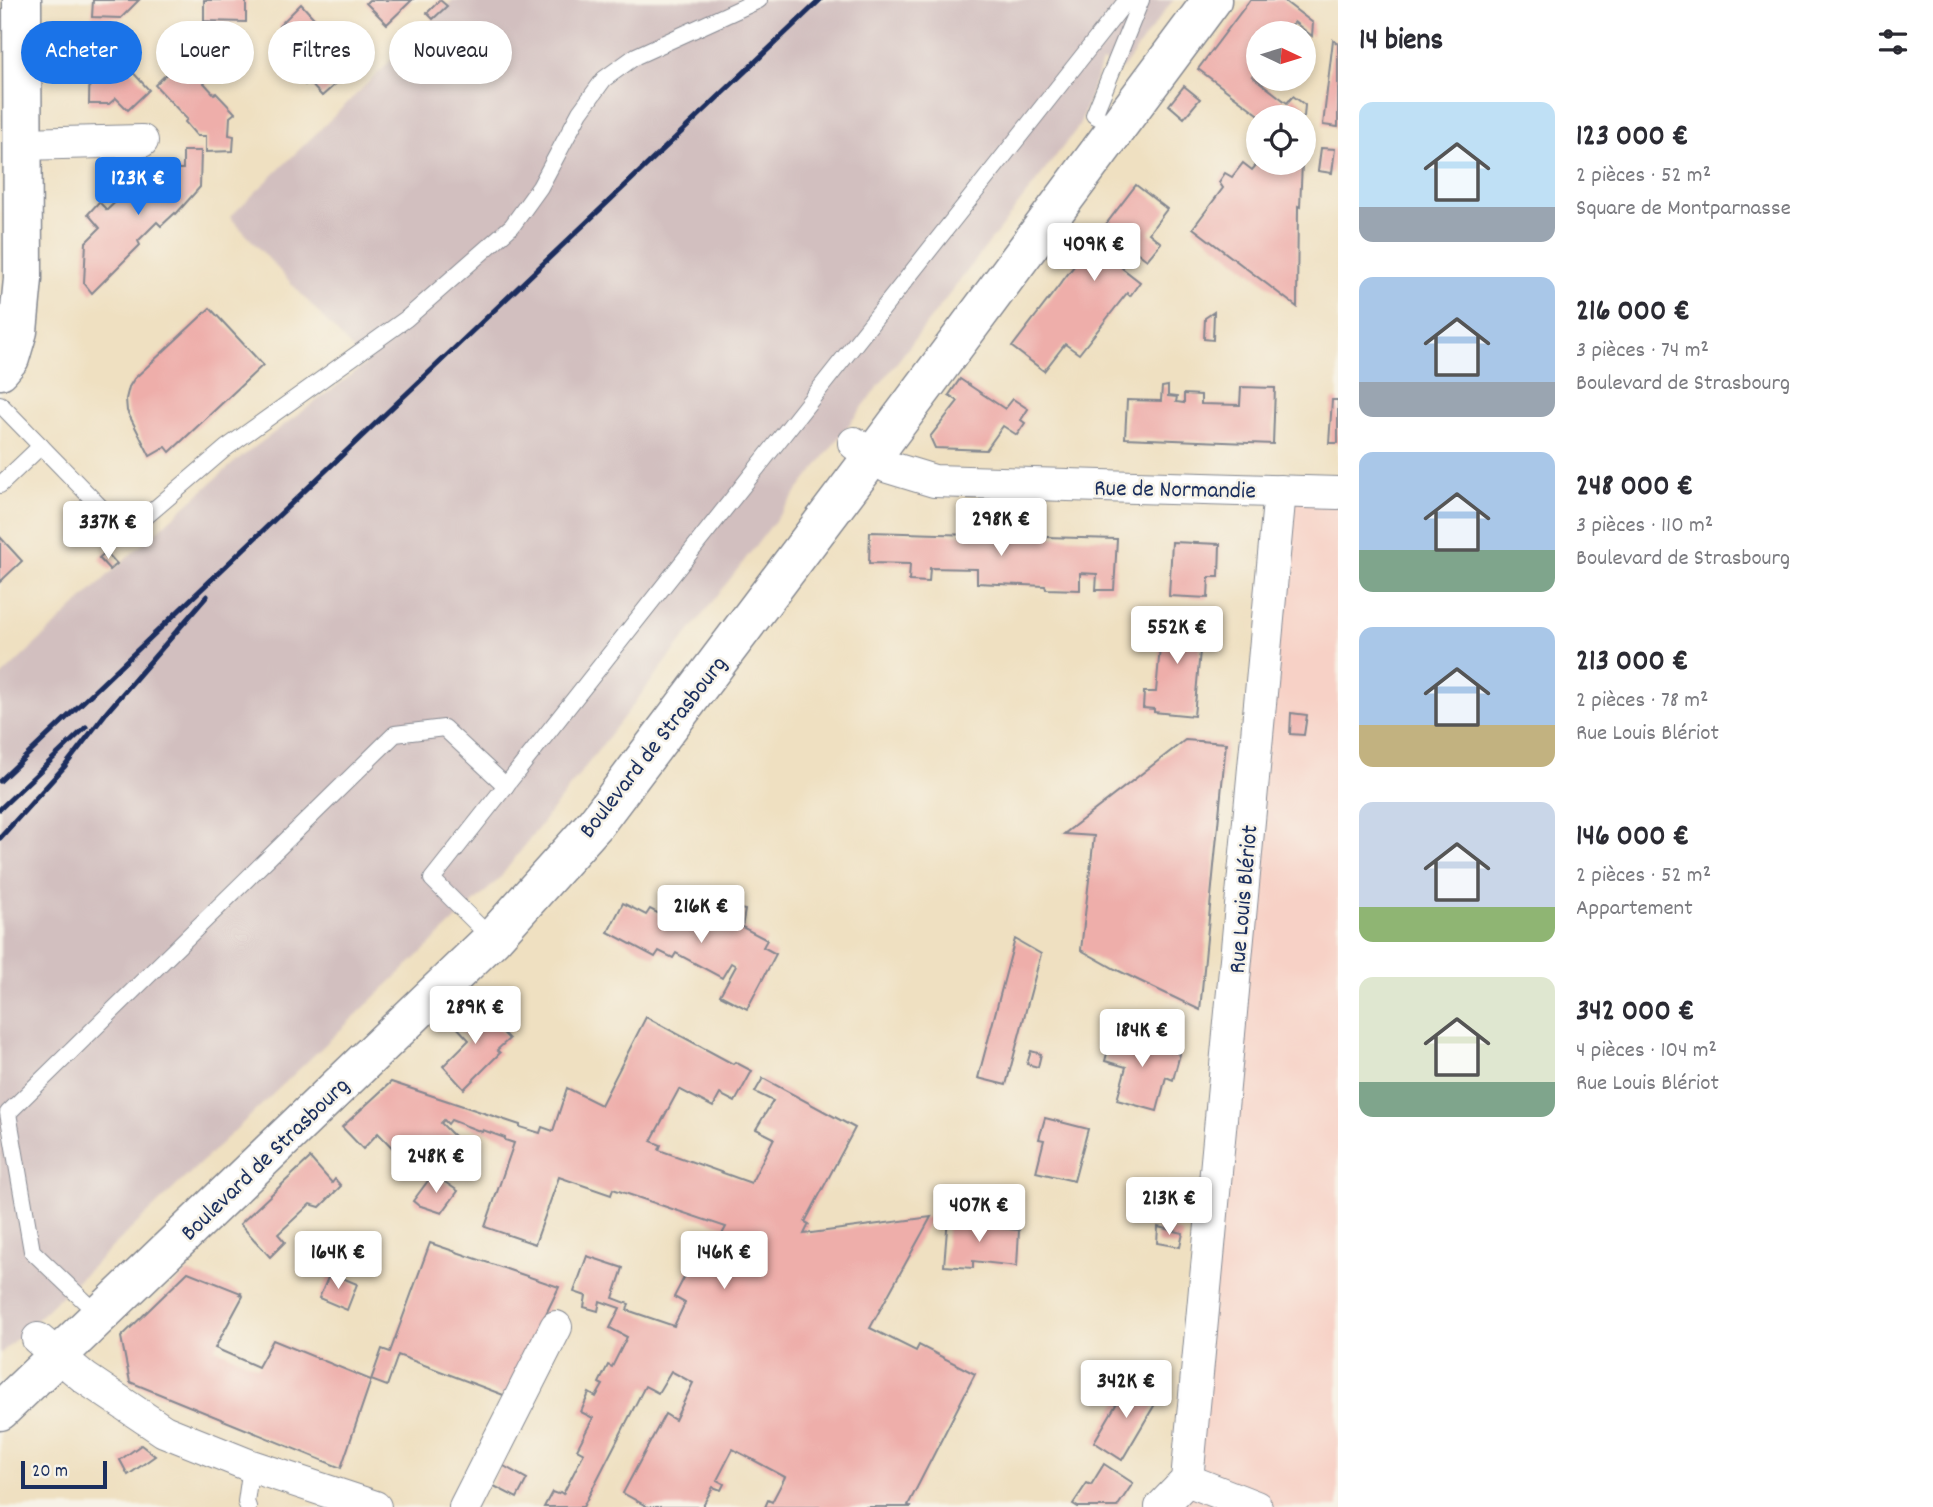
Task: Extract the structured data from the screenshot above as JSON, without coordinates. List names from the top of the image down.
{
  "streets": {
    "street": ["Rue de Normandie", "Boulevard de Strasbourg", "Rue Louis Blériot"]
  },
  "crossings": [
    ["Rue de Normandie", "Boulevard de Strasbourg"],
    ["Rue de Normandie", "Rue Louis Blériot"]
  ],
  "scale_bar": "20 m",
  "north": "right",
  "page": {
    "heading": "14 biens",
    "chip": [
      "Acheter",
      "Louer",
      "Filtres",
      "Nouveau"
    ],
    "list": [
      {
        "name": "123 000 €",
        "note": "2 pièces · 52 m² · Square de Montparnasse"
      },
      {
        "name": "216 000 €",
        "note": "3 pièces · 74 m² · Boulevard de Strasbourg"
      },
      {
        "name": "248 000 €",
        "note": "3 pièces · 110 m² · Boulevard de Strasbourg"
      },
      {
        "name": "213 000 €",
        "note": "2 pièces · 78 m² · Rue Louis Blériot"
      },
      {
        "name": "146 000 €",
        "note": "2 pièces · 52 m² · Appartement"
      },
      {
        "name": "342 000 €",
        "note": "4 pièces · 104 m² · Rue Louis Blériot"
      }
    ],
    "price": [
      "123K €",
      "409K €",
      "298K €",
      "337K €",
      "552K €",
      "216K €",
      "289K €",
      "184K €",
      "248K €",
      "213K €",
      "407K €",
      "164K €",
      "146K €",
      "342K €"
    ],
    "scale": "20 m"
  }
}
